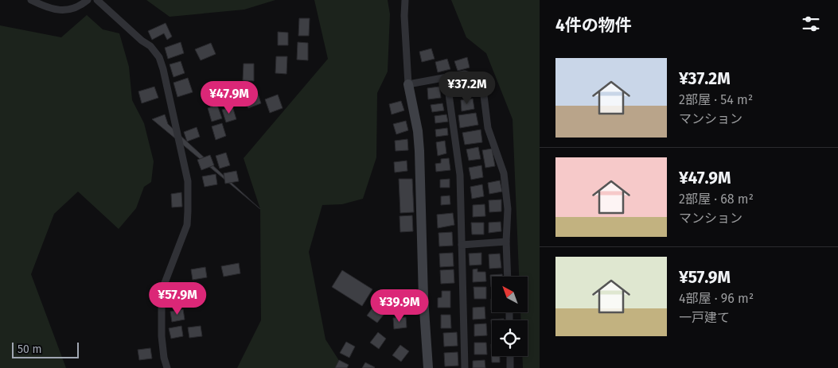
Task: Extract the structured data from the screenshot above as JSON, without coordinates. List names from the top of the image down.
{
  "scale_bar": "50 m",
  "north": "top left",
  "page": {
    "heading": "4件の物件",
    "list": [
      {
        "name": "¥37.2M",
        "note": "2部屋 · 54 m² · マンション"
      },
      {
        "name": "¥47.9M",
        "note": "2部屋 · 68 m² · マンション"
      },
      {
        "name": "¥57.9M",
        "note": "4部屋 · 96 m² · 一戸建て"
      }
    ],
    "price": [
      "¥37.2M",
      "¥47.9M",
      "¥57.9M",
      "¥39.9M"
    ],
    "scale": "50 m"
  }
}
